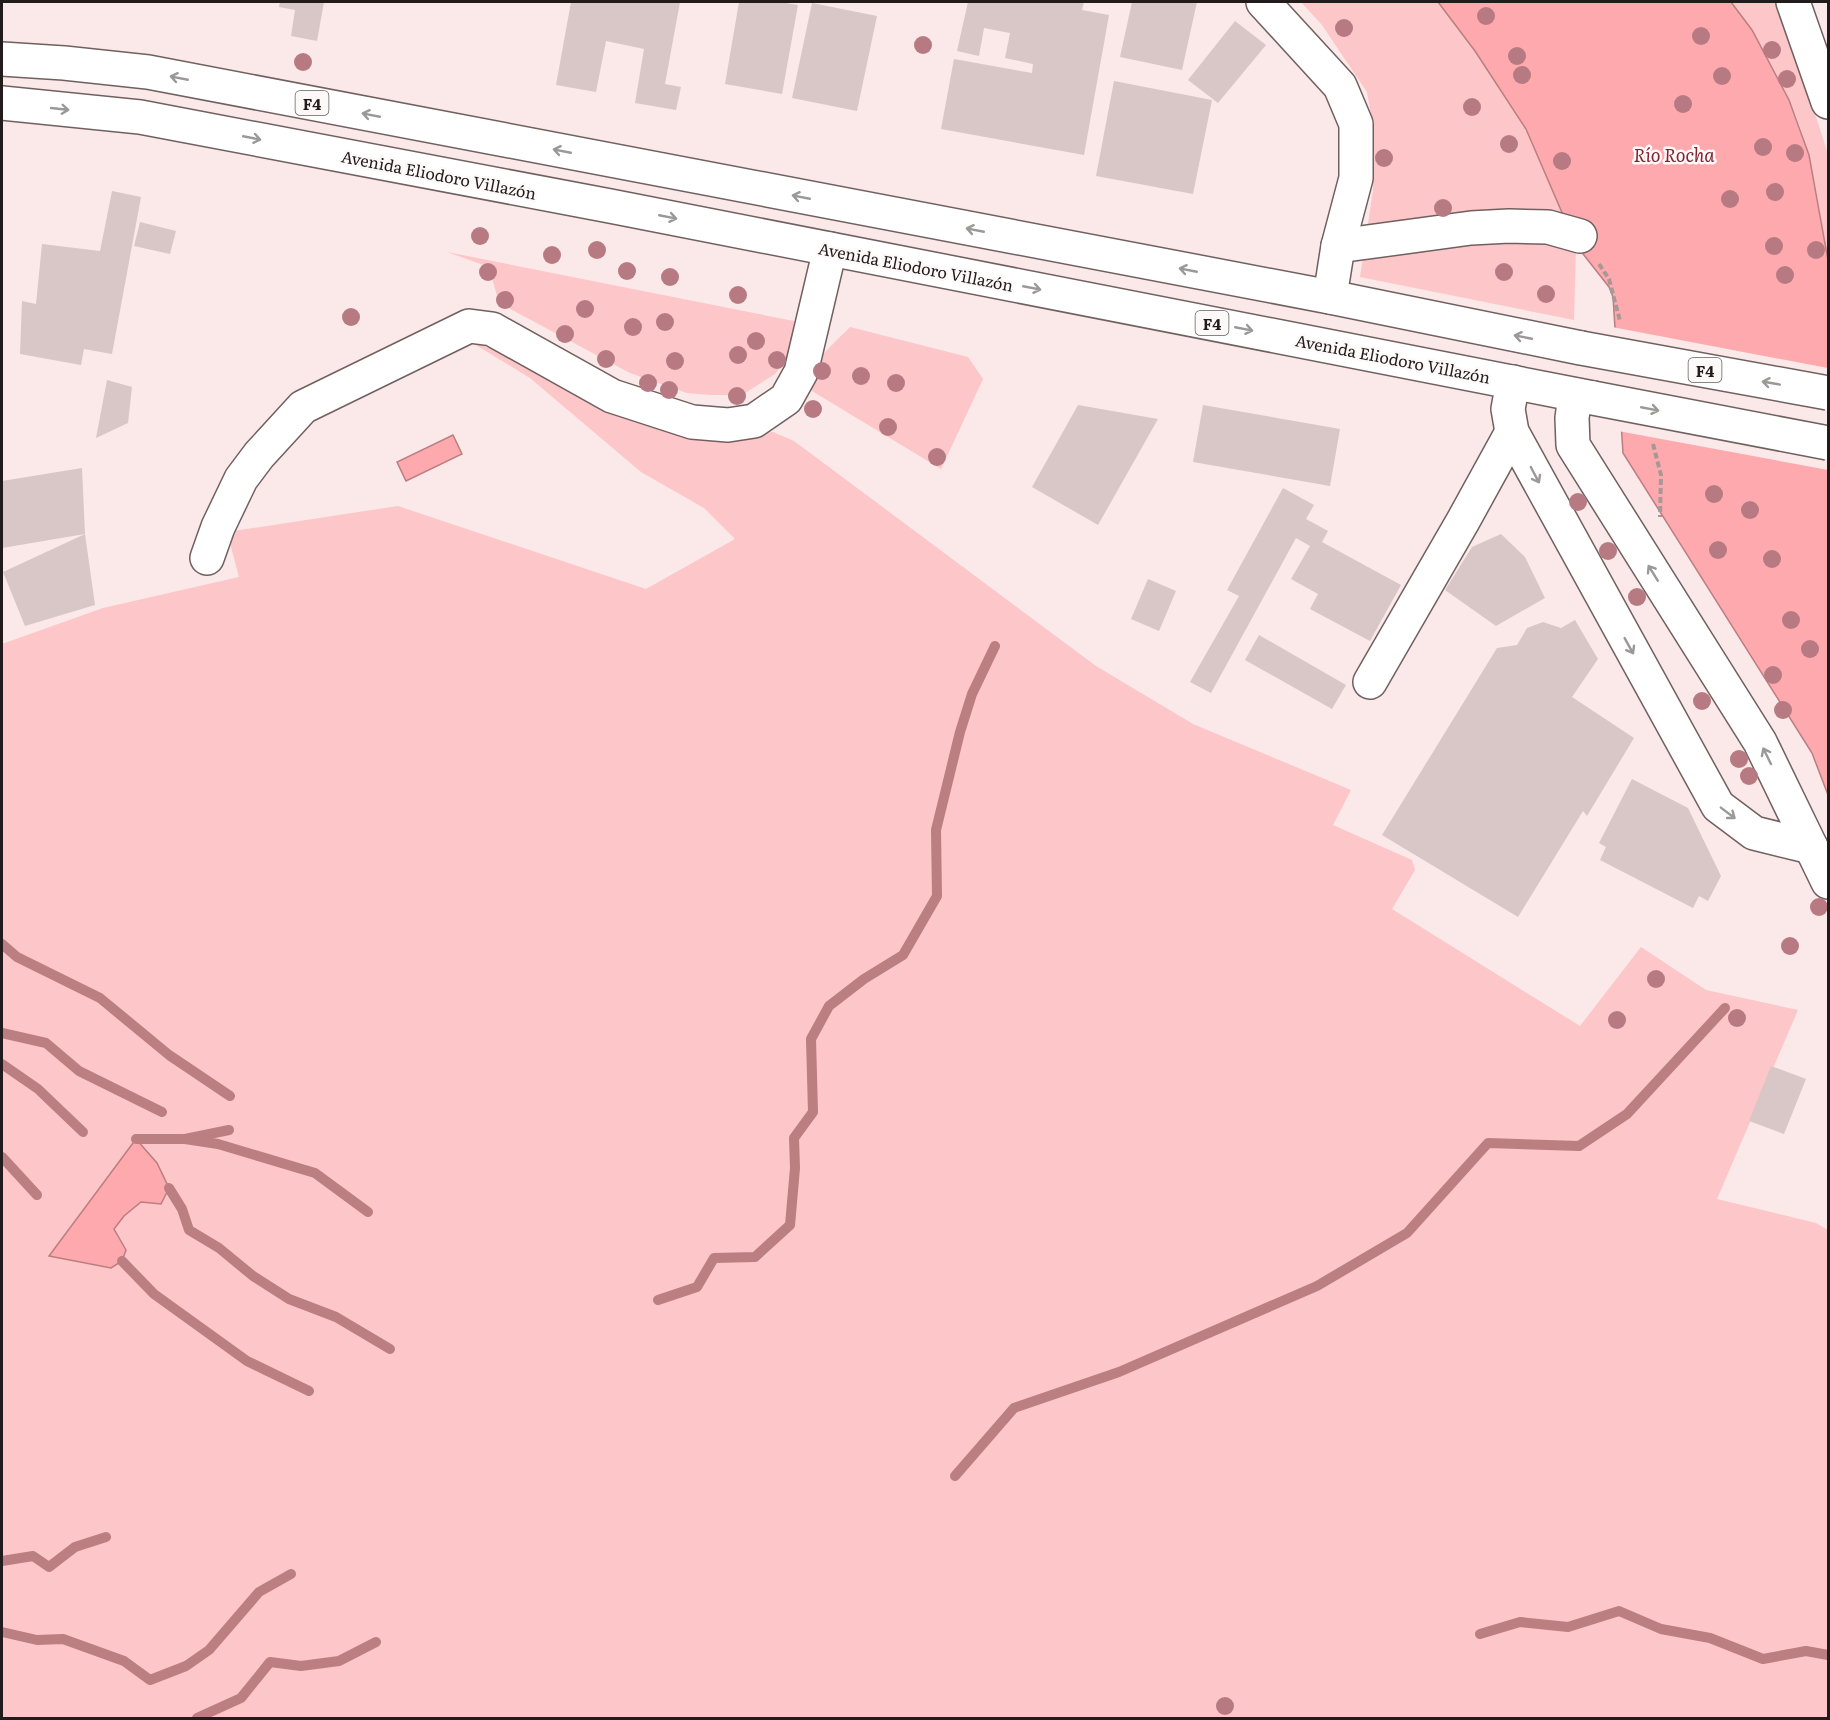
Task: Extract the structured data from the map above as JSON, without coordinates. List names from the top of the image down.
{
  "streets": {
    "main road": ["F4", "Avenida Eliodoro Villazón"]
  },
  "water": ["Río Rocha"]
}
